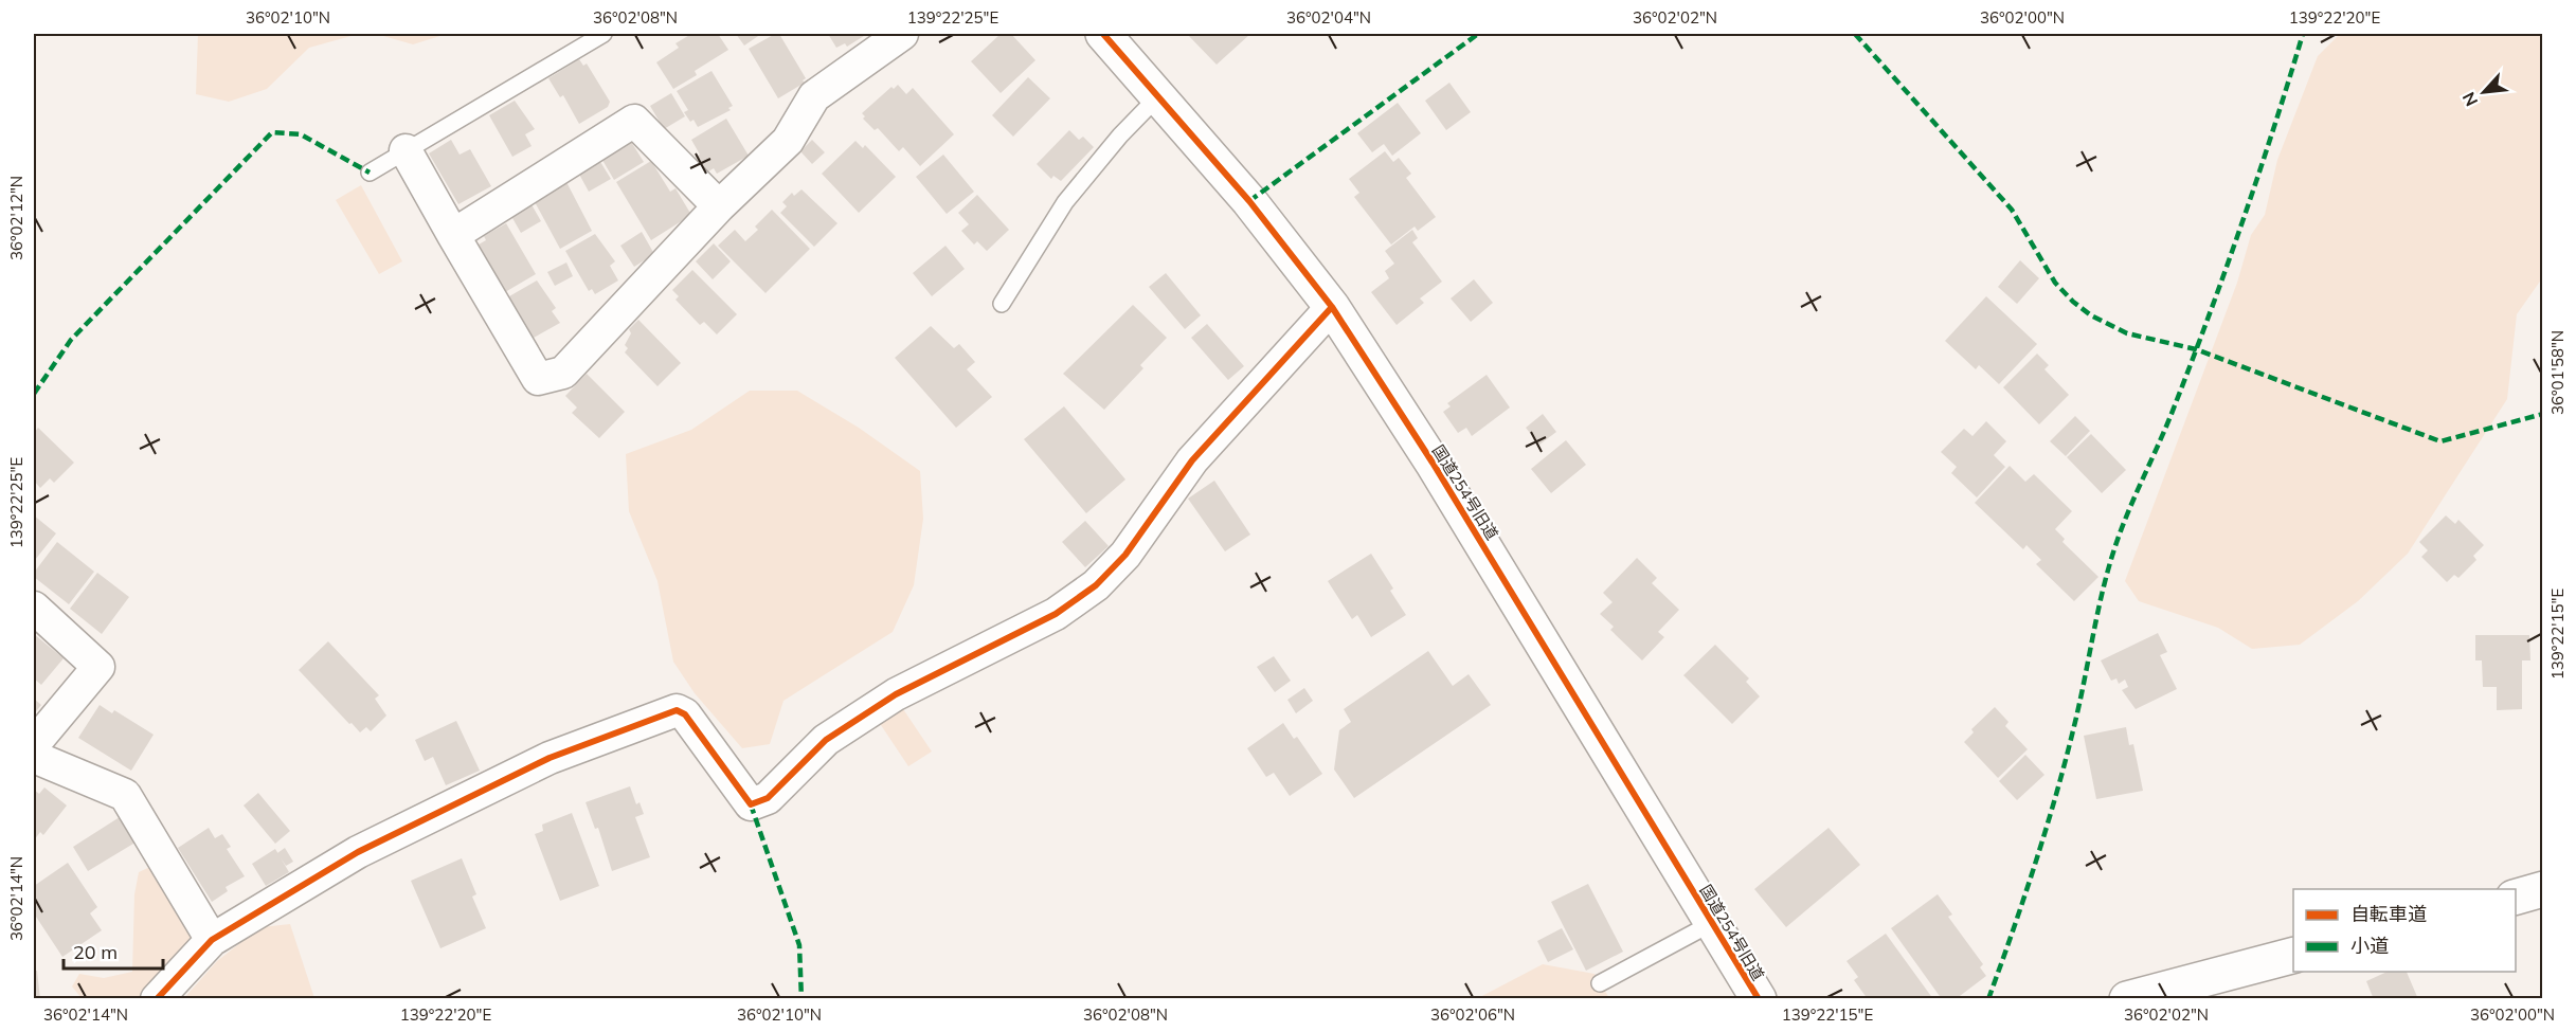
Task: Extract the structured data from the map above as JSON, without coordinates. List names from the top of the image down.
{
  "streets": {
    "street": ["国道254号旧道"]
  },
  "legend": ["自転車道", "小道"],
  "scale_bar": "20 m",
  "north": "bottom left",
  "coordinates": [
    "36°02'10\"N",
    "36°02'08\"N",
    "139°22'25\"E",
    "36°02'04\"N",
    "36°02'02\"N",
    "36°02'00\"N",
    "139°22'20\"E",
    "36°02'12\"N",
    "36°01'58\"N",
    "139°22'15\"E",
    "36°02'14\"N",
    "36°02'06\"N"
  ]
}
